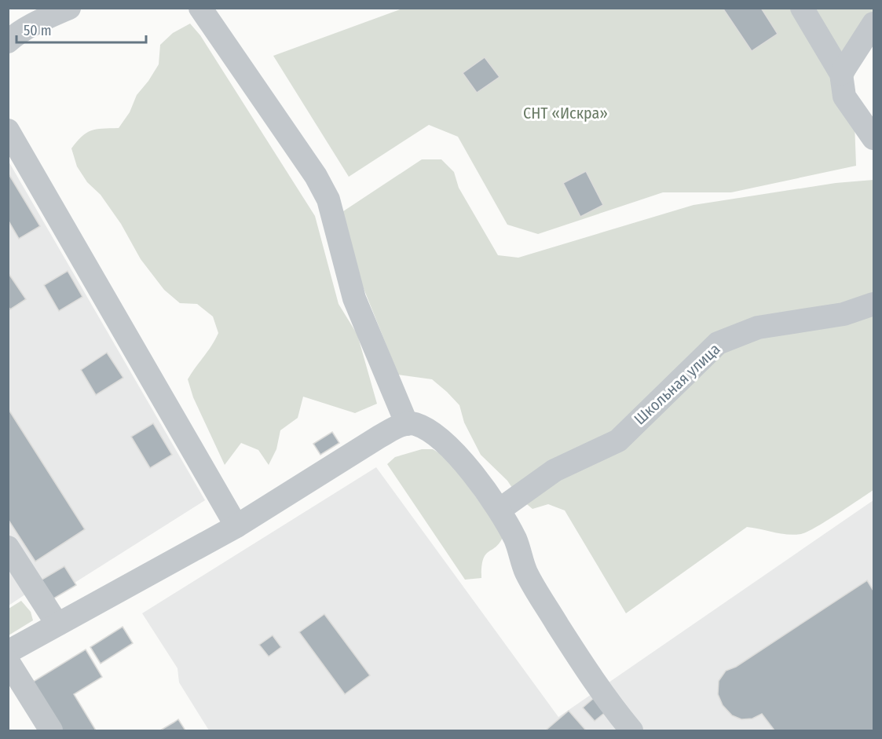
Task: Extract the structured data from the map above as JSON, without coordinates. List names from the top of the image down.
{
  "streets": {
    "street": ["Школьная улица"]
  },
  "parks": ["СНТ «Искра»"],
  "scale_bar": "50 m"
}
